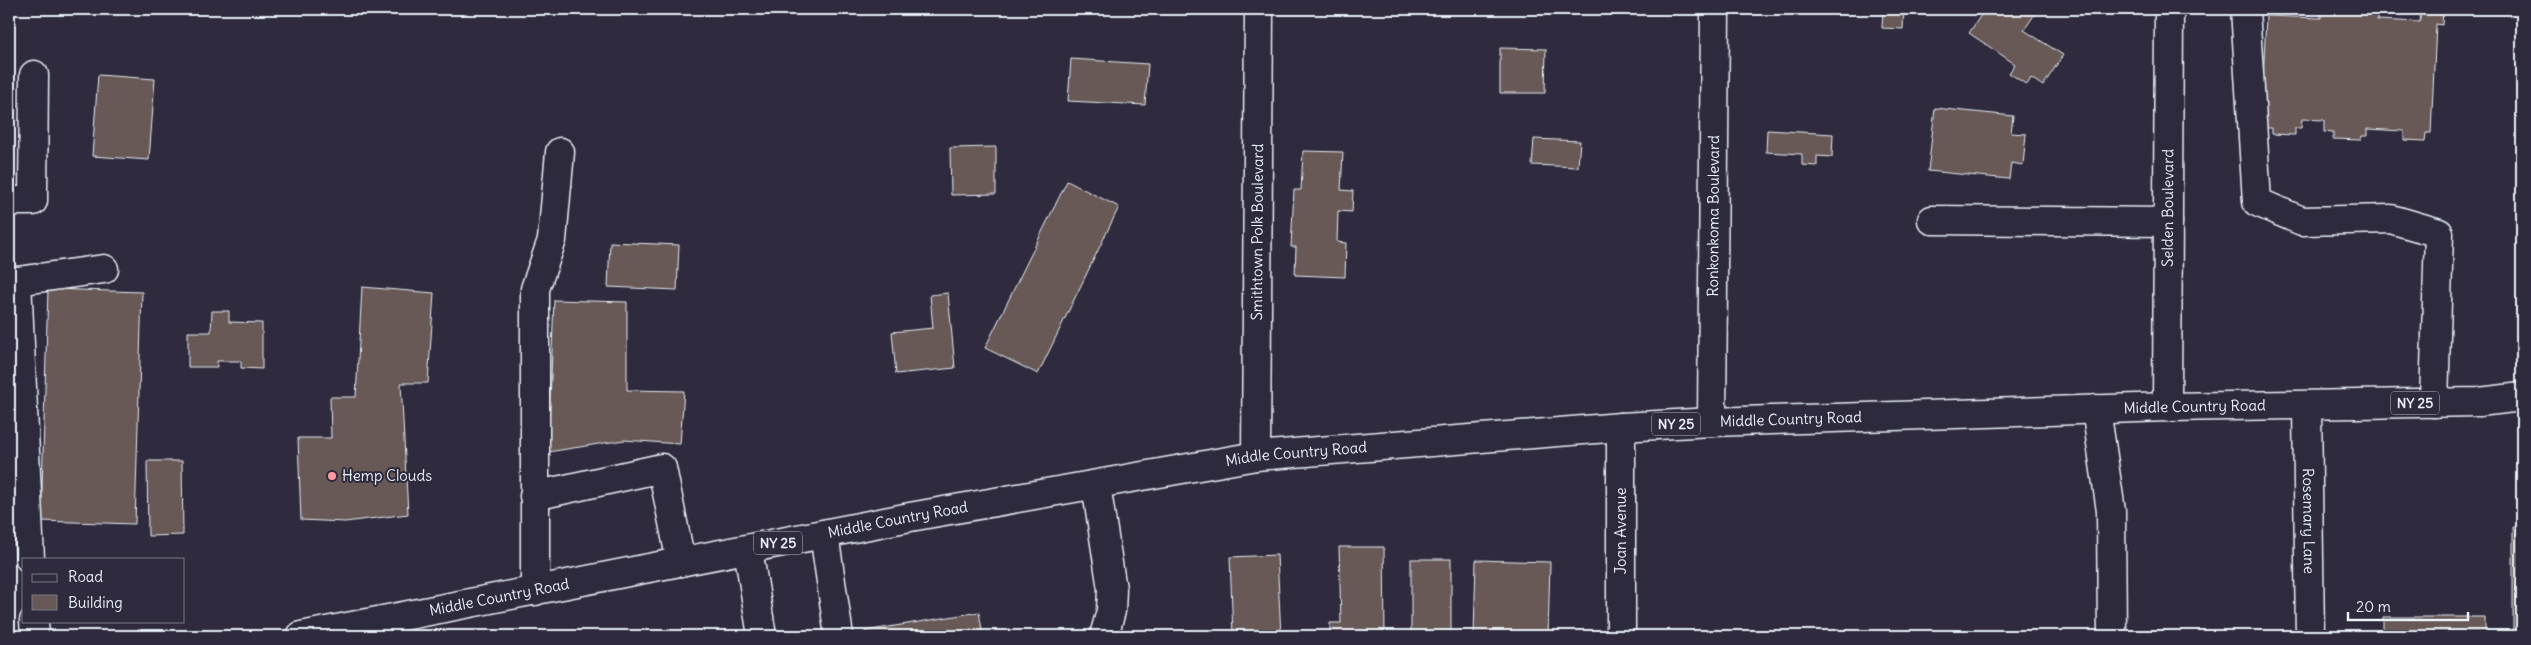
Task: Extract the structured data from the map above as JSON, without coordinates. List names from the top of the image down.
{
  "streets": {
    "main road": [
      "Selden Boulevard",
      "Ronkonkoma Boulevard",
      "Smithtown Polk Boulevard",
      "NY 25",
      "Middle Country Road",
      "Rosemary Lane",
      "Joan Avenue"
    ]
  },
  "crossings": [
    ["Selden Boulevard", "Middle Country Road"],
    ["Ronkonkoma Boulevard", "Middle Country Road"],
    ["Smithtown Polk Boulevard", "Middle Country Road"],
    ["NY 25", "Middle Country Road"],
    ["NY 25", "Rosemary Lane"],
    ["Middle Country Road", "Rosemary Lane"],
    ["Middle Country Road", "Joan Avenue"]
  ],
  "places": ["Hemp Clouds"],
  "legend": ["Road", "Building"],
  "scale_bar": "20 m"
}
